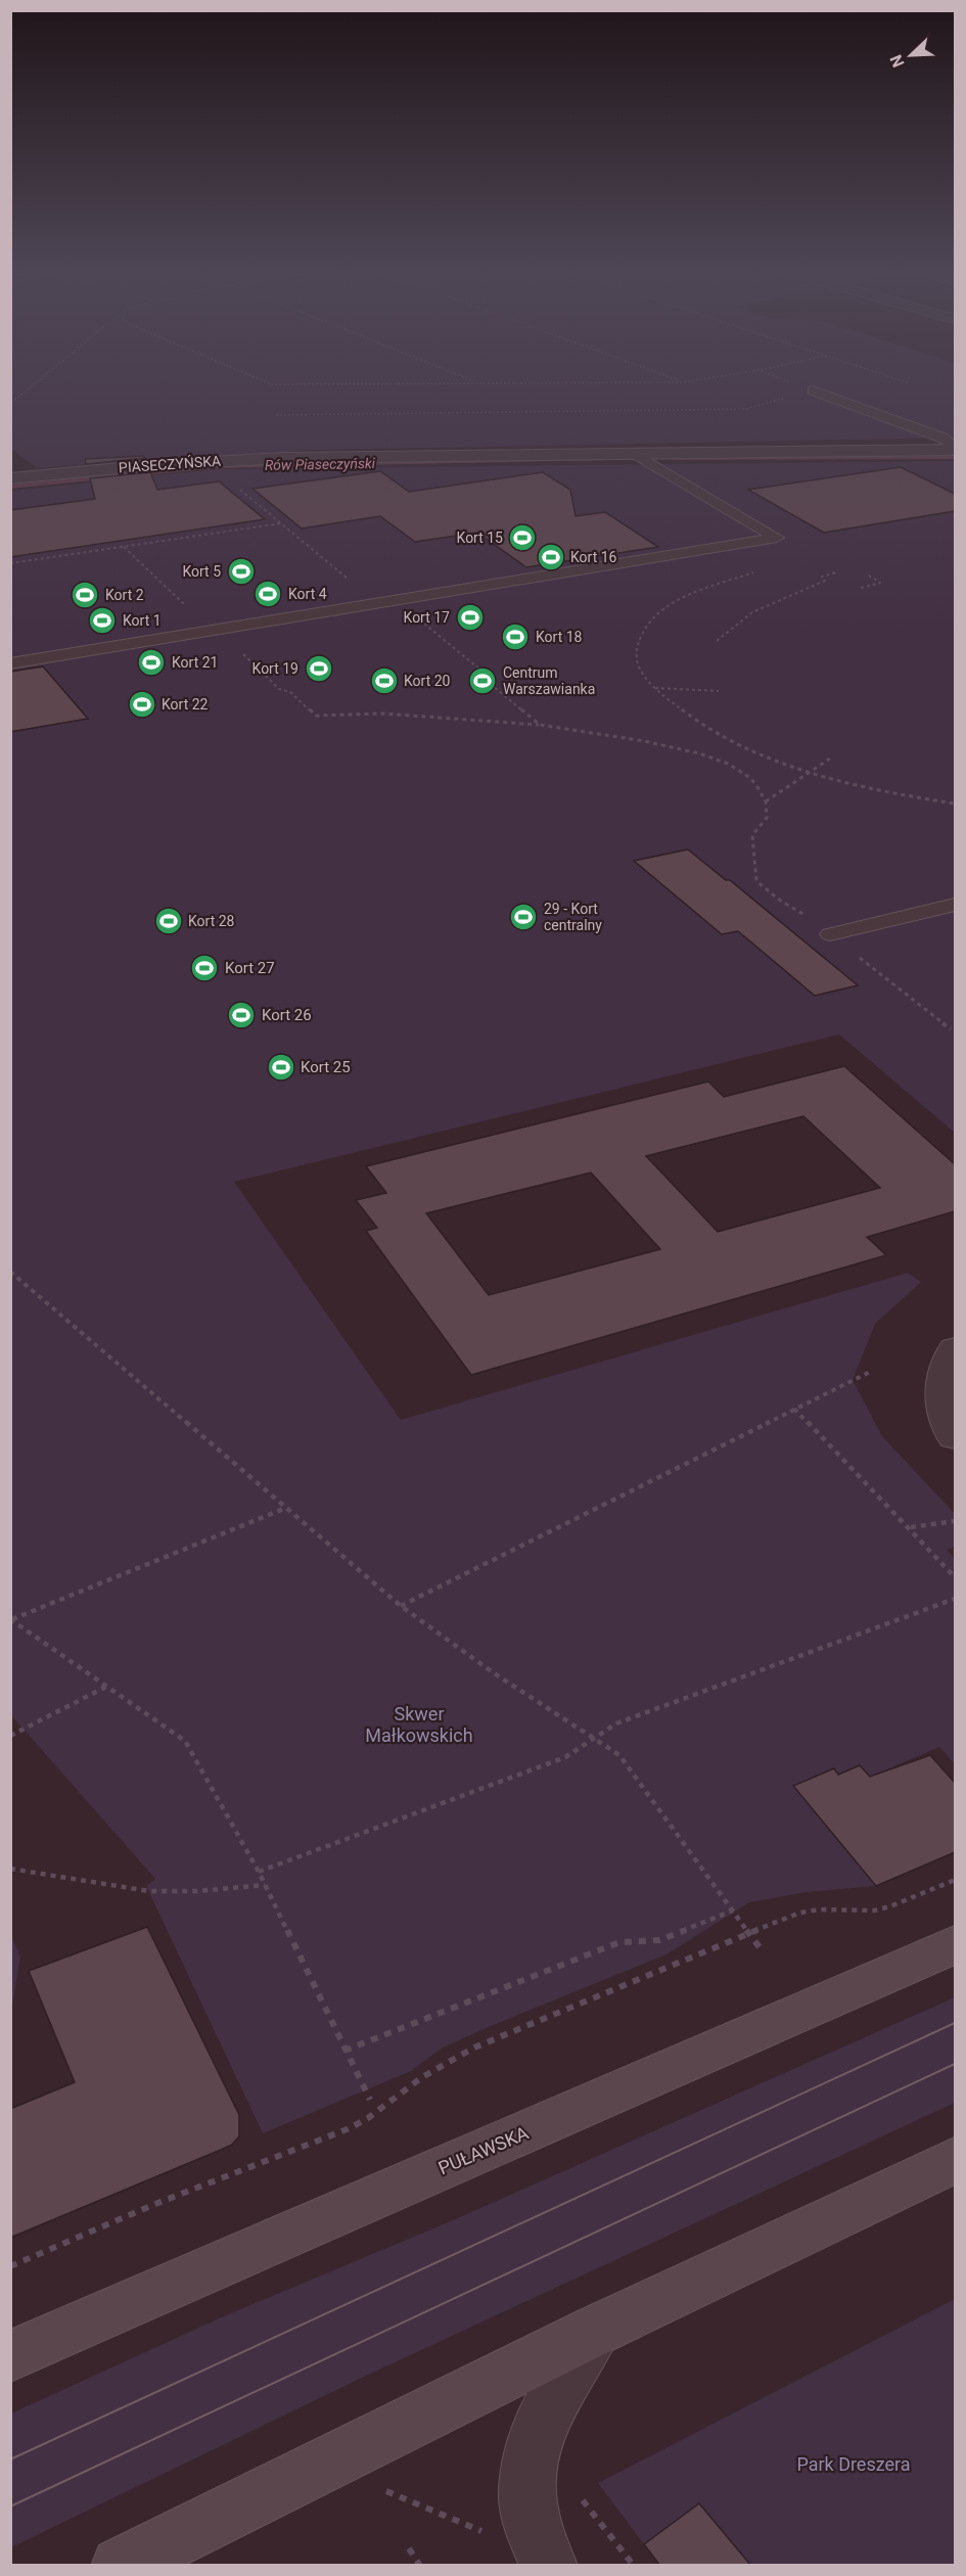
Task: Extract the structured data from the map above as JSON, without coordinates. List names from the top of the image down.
{
  "streets": {
    "main road": ["PUŁAWSKA"],
    "street": ["PIASECZYŃSKA"]
  },
  "water": ["Rów Piaseczyński"],
  "parks": ["Skwer Małkowskich", "Park Dreszera"],
  "places": {
    "sports": [
      "Kort 15",
      "Kort 16",
      "Kort 5",
      "Kort 4",
      "Kort 2",
      "Kort 17",
      "Kort 1",
      "Kort 18",
      "Kort 21",
      "Kort 19",
      "Kort 20",
      "Centrum Warszawianka",
      "Kort 22",
      "29 - Kort centralny",
      "Kort 28",
      "Kort 27",
      "Kort 26",
      "Kort 25"
    ]
  },
  "north": "bottom left"
}
